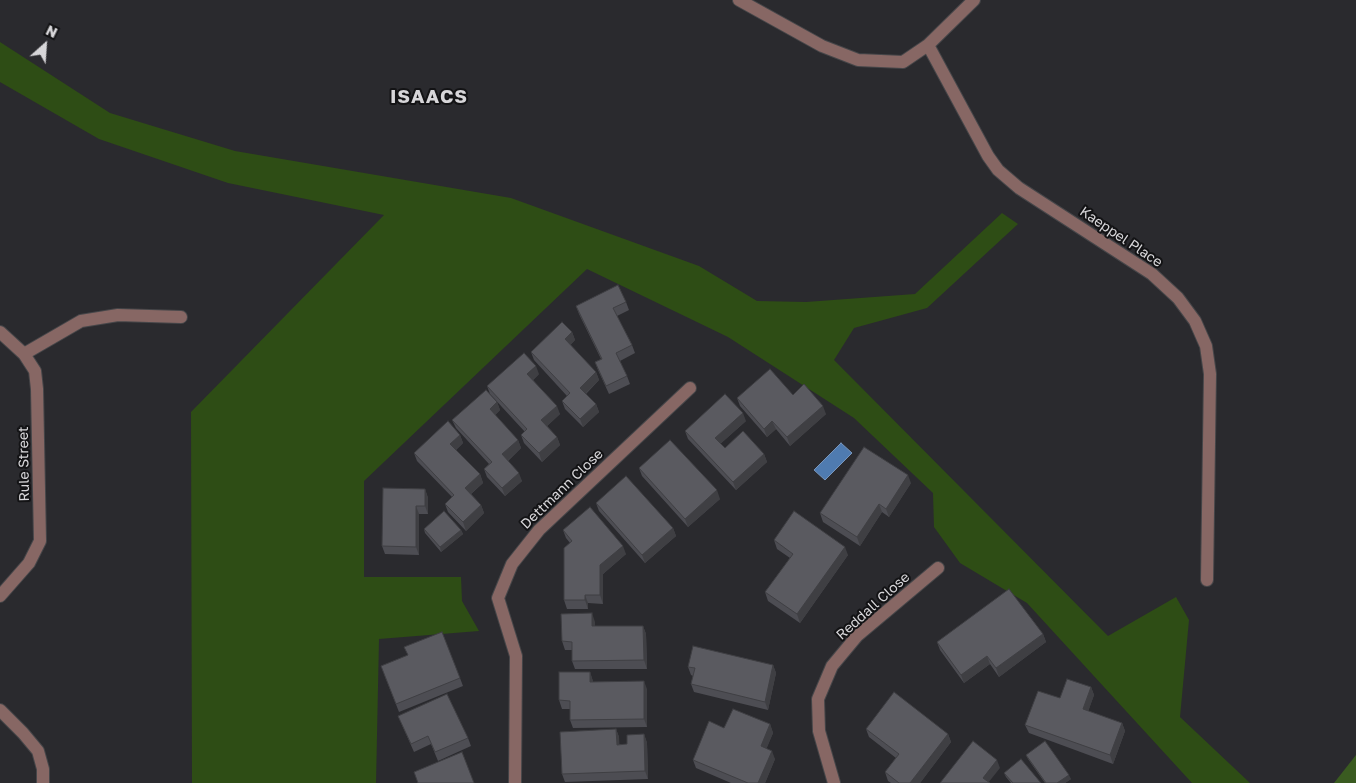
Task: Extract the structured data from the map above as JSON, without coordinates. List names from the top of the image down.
{
  "streets": {
    "street": [
      "Kaeppel Place",
      "Rule Street",
      "Dettmann Close",
      "Reddall Close"
    ]
  },
  "districts": ["ISAACS"],
  "north": "top right"
}
